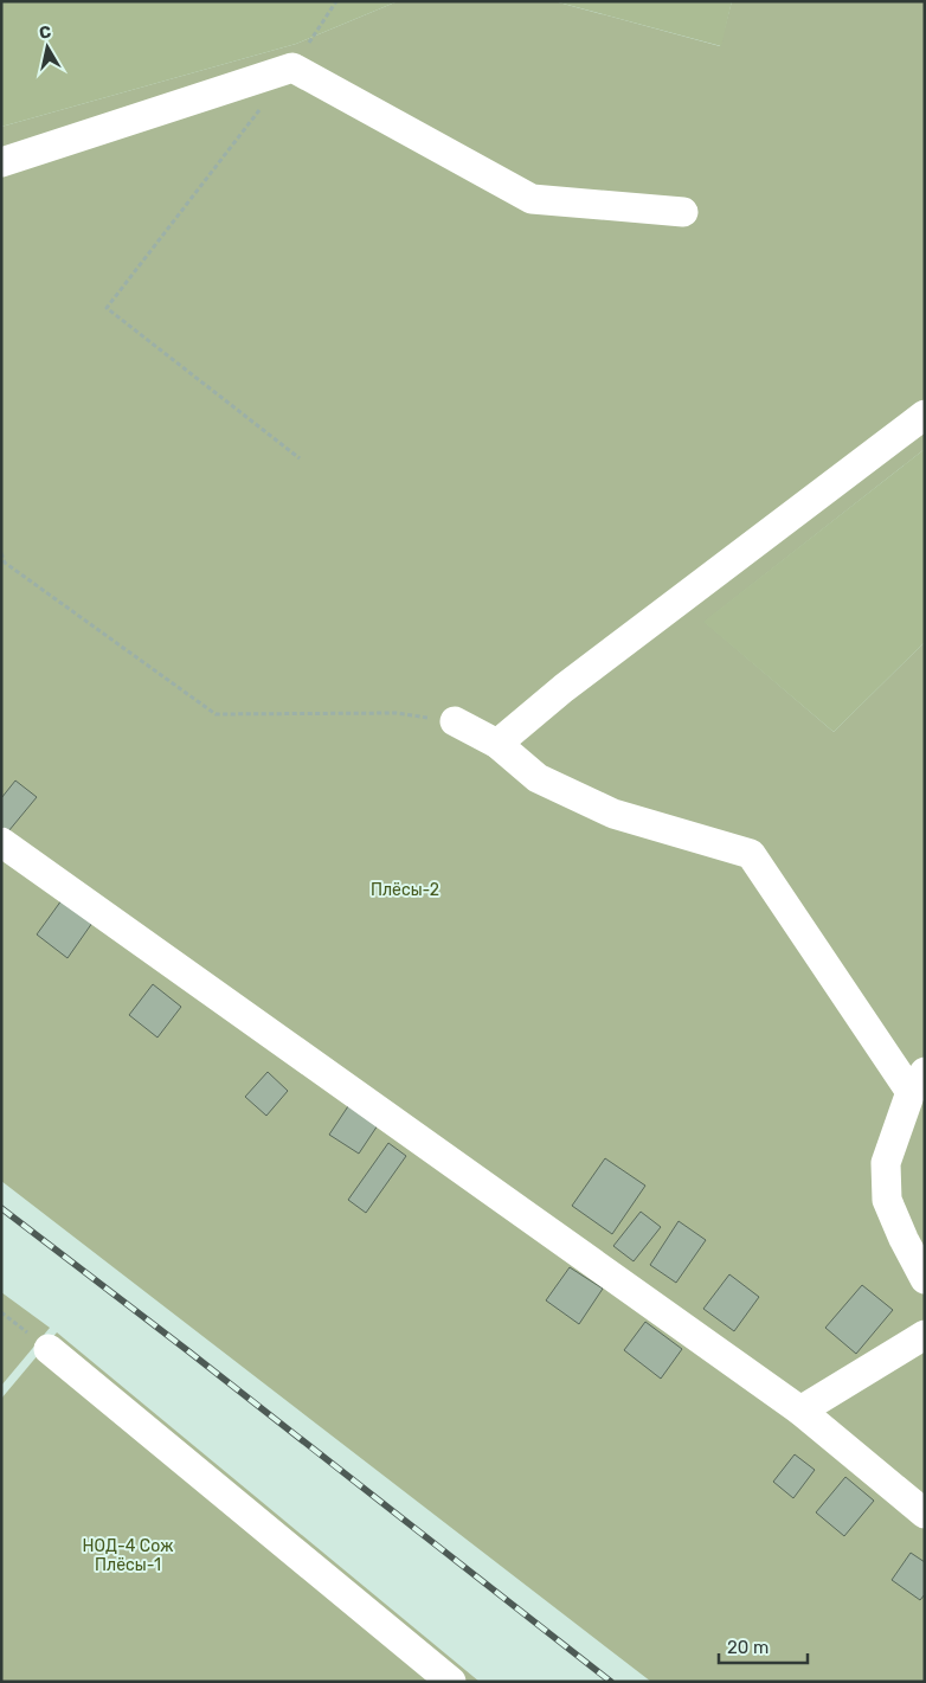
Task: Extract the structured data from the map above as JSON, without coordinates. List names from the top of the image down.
{
  "parks": ["Плёсы-2", "НОД-4 Сож Плёсы-1"],
  "scale_bar": "20 m",
  "north": "top"
}
